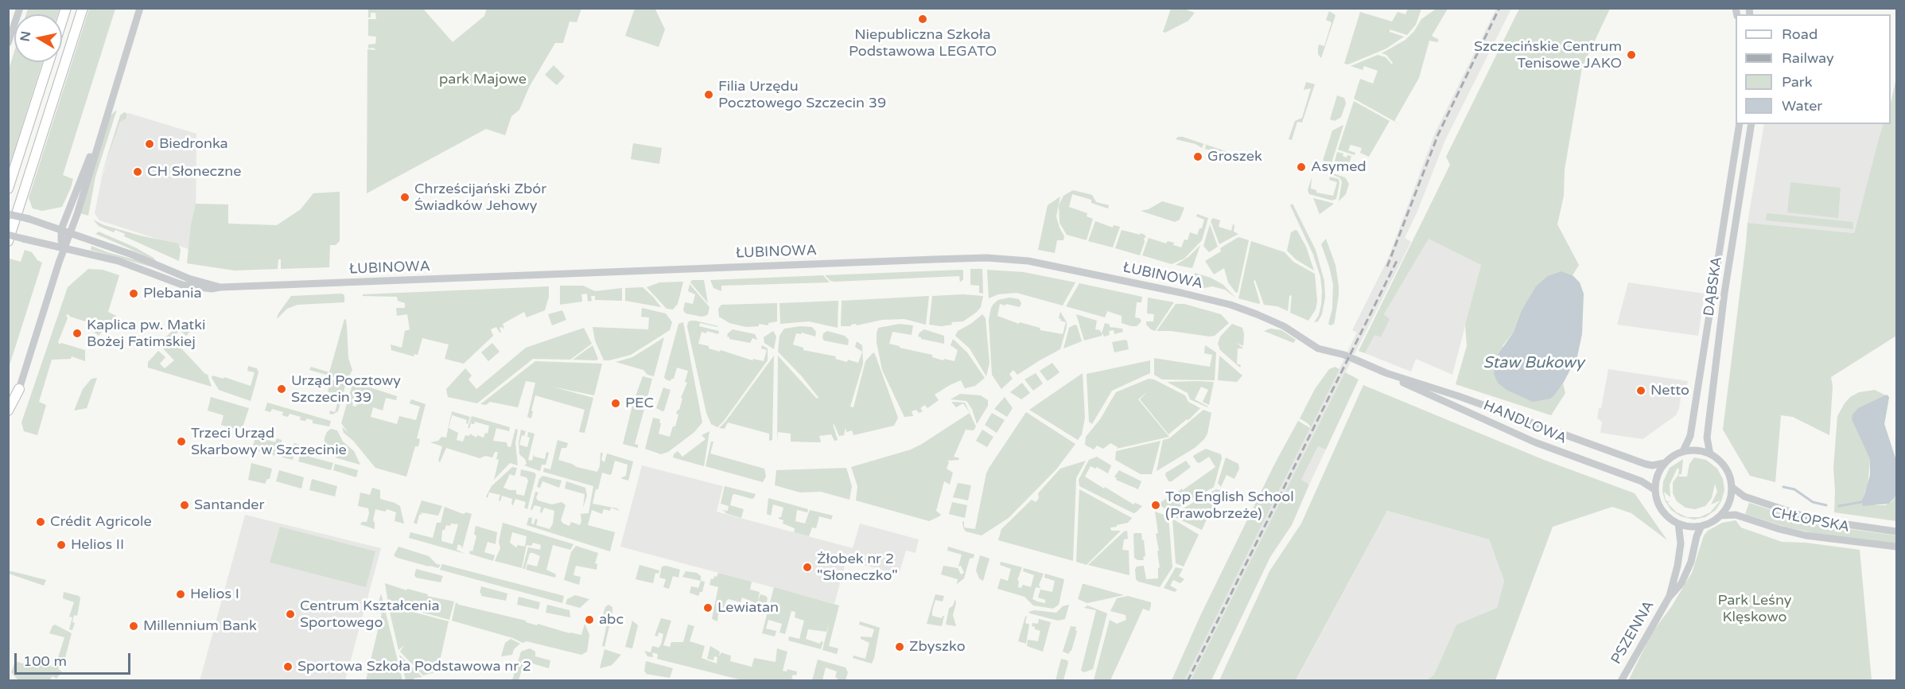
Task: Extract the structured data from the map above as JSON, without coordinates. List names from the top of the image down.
{
  "streets": {
    "street": [
      "ŁUBINOWA",
      "DĄBSKA",
      "HANDLOWA",
      "CHŁOPSKA",
      "PSZENNA"
    ]
  },
  "crossings": [
    ["ŁUBINOWA", "HANDLOWA"],
    ["DĄBSKA", "HANDLOWA"],
    ["DĄBSKA", "CHŁOPSKA"],
    ["DĄBSKA", "PSZENNA"],
    ["HANDLOWA", "CHŁOPSKA"],
    ["HANDLOWA", "PSZENNA"],
    ["CHŁOPSKA", "PSZENNA"]
  ],
  "water": ["Staw Bukowy"],
  "parks": ["park Majowe", "Park Leśny Klęskowo"],
  "places": [
    "Niepubliczna Szkoła Podstawowa LEGATO",
    "Szczecińskie Centrum Tenisowe JAKO",
    "Filia Urzędu Pocztowego Szczecin 39",
    "Biedronka",
    "Groszek",
    "Asymed",
    "CH Słoneczne",
    "Chrześcijański Zbór Świadków Jehowy",
    "Plebania",
    "Kaplica pw. Matki Bożej Fatimskiej",
    "Urząd Pocztowy Szczecin 39",
    "Netto",
    "PEC",
    "Trzeci Urząd Skarbowy w Szczecinie",
    "Santander",
    "Top English School (Prawobrzeże)",
    "Crédit Agricole",
    "Helios II",
    "Żłobek nr 2 \"Słoneczko\"",
    "Helios I",
    "Lewiatan",
    "Centrum Kształcenia Sportowego",
    "abc",
    "Millennium Bank",
    "Zbyszko",
    "Sportowa Szkoła Podstawowa nr 2"
  ],
  "legend": [
    "Road",
    "Railway",
    "Park",
    "Water"
  ],
  "scale_bar": "100 m",
  "north": "left"
}
